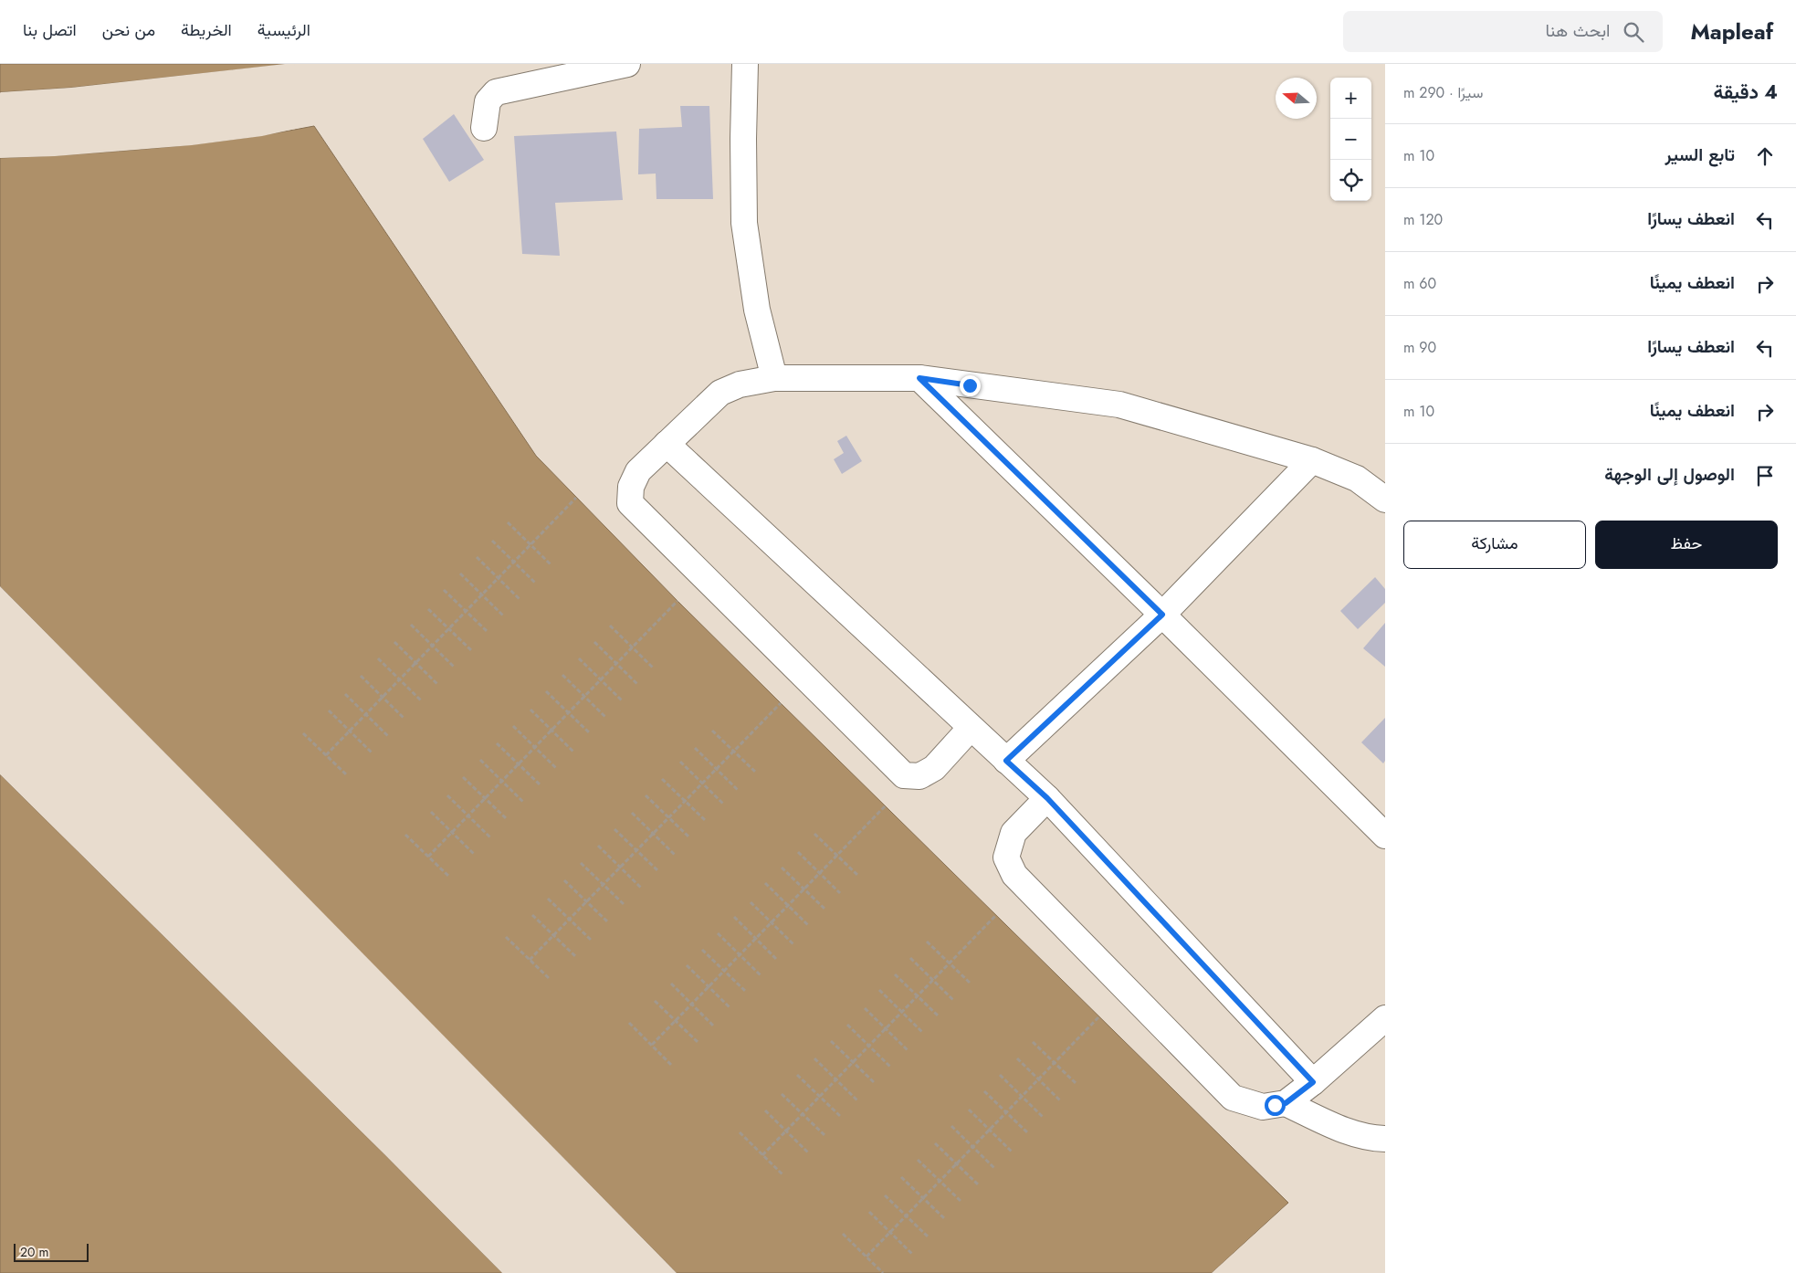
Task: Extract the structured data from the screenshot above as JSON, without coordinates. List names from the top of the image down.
{
  "scale_bar": "20 m",
  "north": "left",
  "page": {
    "header": "Mapleaf",
    "search": "ابحث هنا",
    "nav": [
      "الرئيسية",
      "الخريطة",
      "من نحن",
      "اتصل بنا"
    ],
    "heading": ["4 دقيقة", "سيرًا · 290 m"],
    "map_buttons": ["+", "−"],
    "list": [
      ["تابع السير", "10 m"],
      ["انعطف يسارًا", "120 m"],
      ["انعطف يمينًا", "60 m"],
      ["انعطف يسارًا", "90 m"],
      ["انعطف يمينًا", "10 m"],
      "الوصول إلى الوجهة"
    ],
    "buttons": ["حفظ", "مشاركة"],
    "scale": "20 m"
  }
}
